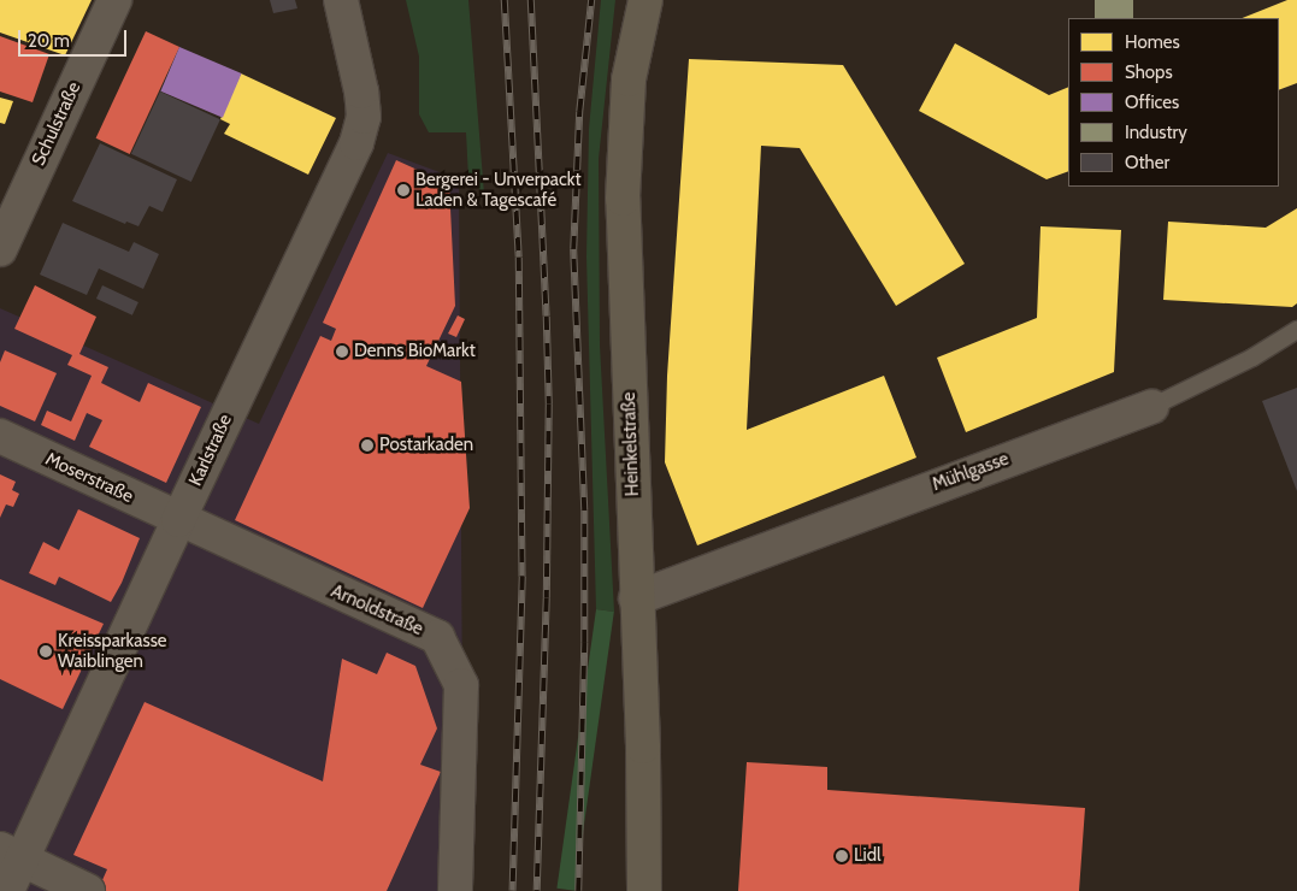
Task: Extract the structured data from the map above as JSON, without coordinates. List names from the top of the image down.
{
  "streets": {
    "street": [
      "Schulstraße",
      "Heinkelstraße",
      "Karlstraße",
      "Mühlgasse",
      "Moserstraße",
      "Arnoldstraße"
    ]
  },
  "crossings": [
    ["Heinkelstraße", "Mühlgasse"],
    ["Karlstraße", "Moserstraße"],
    ["Karlstraße", "Arnoldstraße"],
    ["Moserstraße", "Arnoldstraße"]
  ],
  "places": [
    "Bergerei - Unverpackt Laden & Tagescafé",
    "Denns BioMarkt",
    "Postarkaden",
    "Kreissparkasse Waiblingen",
    "Lidl"
  ],
  "legend": [
    "Homes",
    "Shops",
    "Offices",
    "Industry",
    "Other"
  ],
  "scale_bar": "20 m"
}
